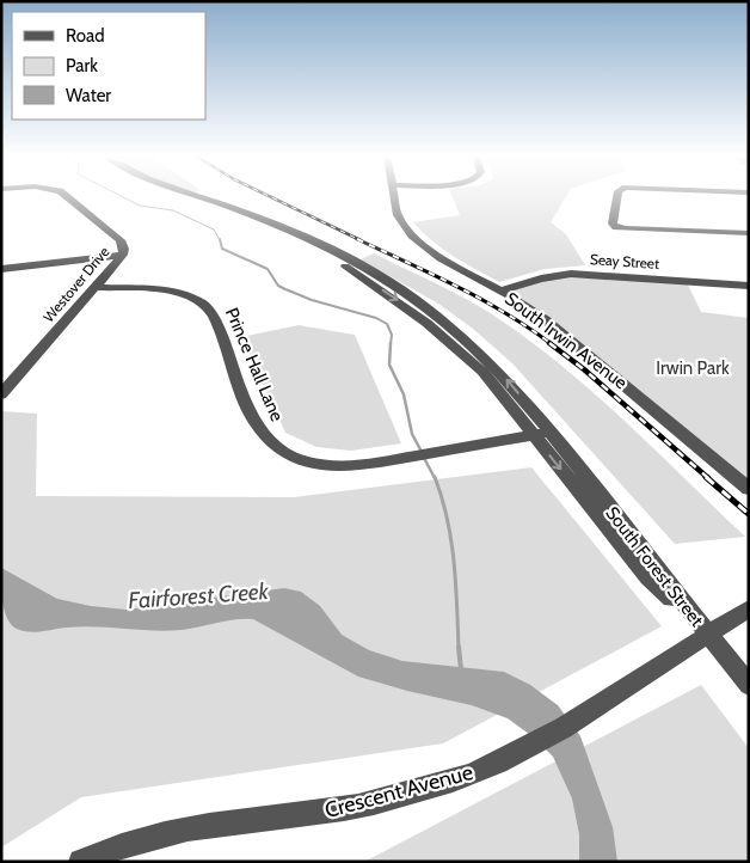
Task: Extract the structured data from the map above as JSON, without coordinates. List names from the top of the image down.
{
  "streets": {
    "street": [
      "Seay Street",
      "Westover Drive",
      "South Irwin Avenue",
      "Prince Hall Lane",
      "South Forest Street",
      "Crescent Avenue"
    ]
  },
  "crossings": [
    ["Seay Street", "South Irwin Avenue"],
    ["Westover Drive", "Prince Hall Lane"],
    ["Prince Hall Lane", "South Forest Street"],
    ["South Forest Street", "Crescent Avenue"]
  ],
  "water": ["Fairforest Creek"],
  "parks": ["Irwin Park"],
  "legend": ["Road", "Park", "Water"]
}
